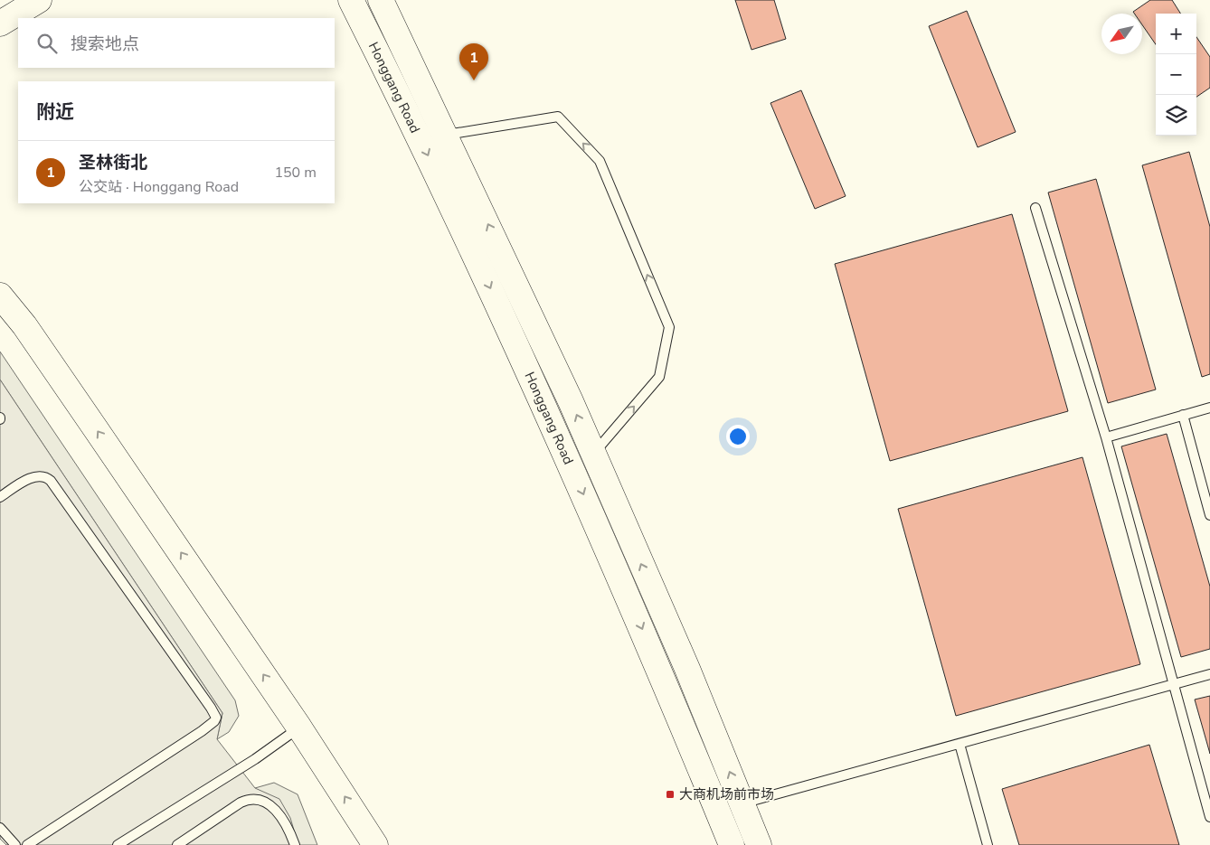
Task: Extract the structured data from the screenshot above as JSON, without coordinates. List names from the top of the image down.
{
  "streets": {
    "main road": ["Honggang Road"]
  },
  "places": {
    "transit": ["大商机场前市场"]
  },
  "north": "bottom left",
  "page": {
    "map_buttons": ["+", "−"],
    "search": "搜索地点",
    "pins": "1",
    "heading": "附近",
    "list": [
      {
        "mark": "1",
        "name": "圣林街北",
        "note": "公交站 · Honggang Road",
        "value": "150 m"
      }
    ]
  }
}
